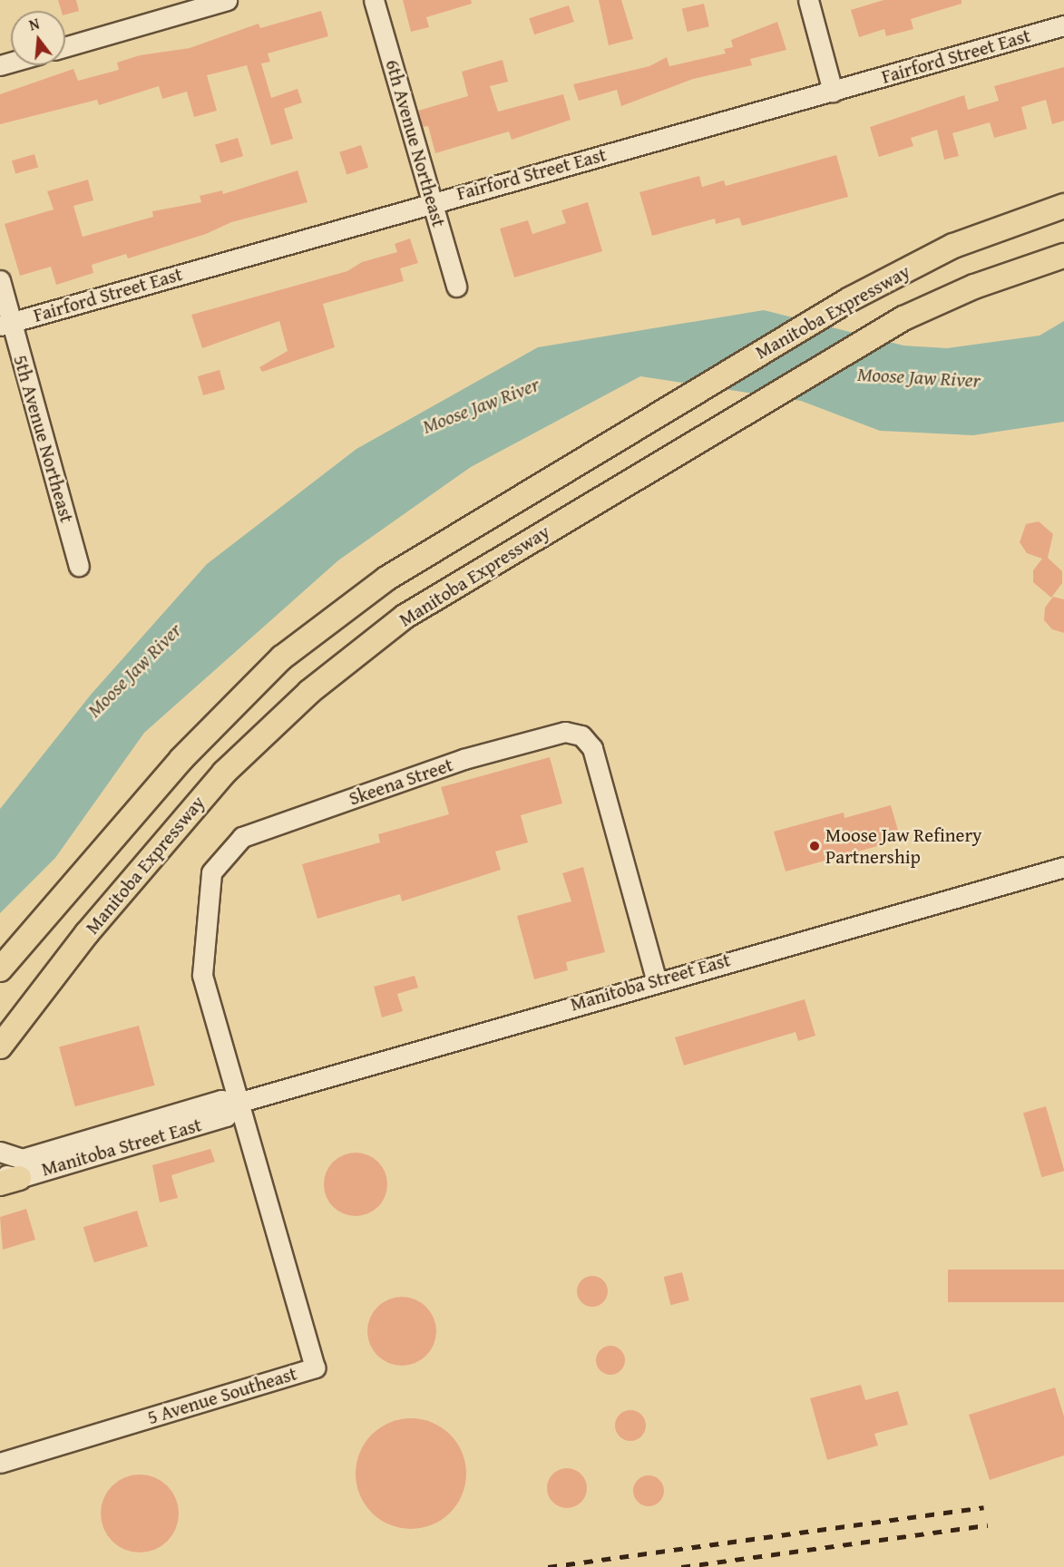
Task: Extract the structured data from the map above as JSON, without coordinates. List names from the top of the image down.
{
  "streets": {
    "main road": ["Manitoba Expressway"],
    "street": [
      "Fairford Street East",
      "6th Avenue Northeast",
      "5th Avenue Northeast",
      "Skeena Street",
      "Manitoba Street East",
      "5 Avenue Southeast"
    ]
  },
  "crossings": [
    ["Fairford Street East", "6th Avenue Northeast"],
    ["Fairford Street East", "5th Avenue Northeast"],
    ["Skeena Street", "Manitoba Street East"],
    ["Skeena Street", "5 Avenue Southeast"],
    ["Manitoba Street East", "5 Avenue Southeast"]
  ],
  "water": ["Moose Jaw River"],
  "places": ["Moose Jaw Refinery Partnership"],
  "north": "top"
}
